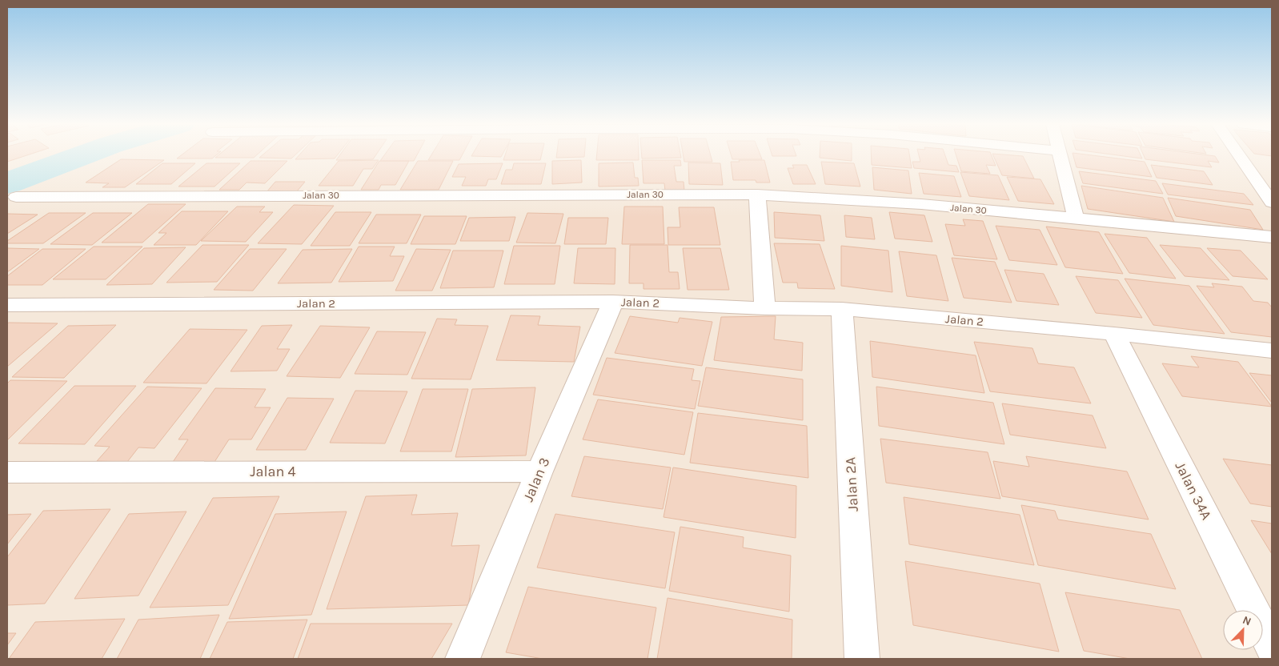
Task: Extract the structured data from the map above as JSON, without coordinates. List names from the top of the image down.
{
  "streets": {
    "street": [
      "Jalan 30",
      "Jalan 2",
      "Jalan 4",
      "Jalan 3",
      "Jalan 2A",
      "Jalan 34A"
    ]
  },
  "crossings": [
    ["Jalan 2", "Jalan 3"],
    ["Jalan 2", "Jalan 2A"],
    ["Jalan 2", "Jalan 34A"],
    ["Jalan 4", "Jalan 3"]
  ],
  "north": "top right"
}
